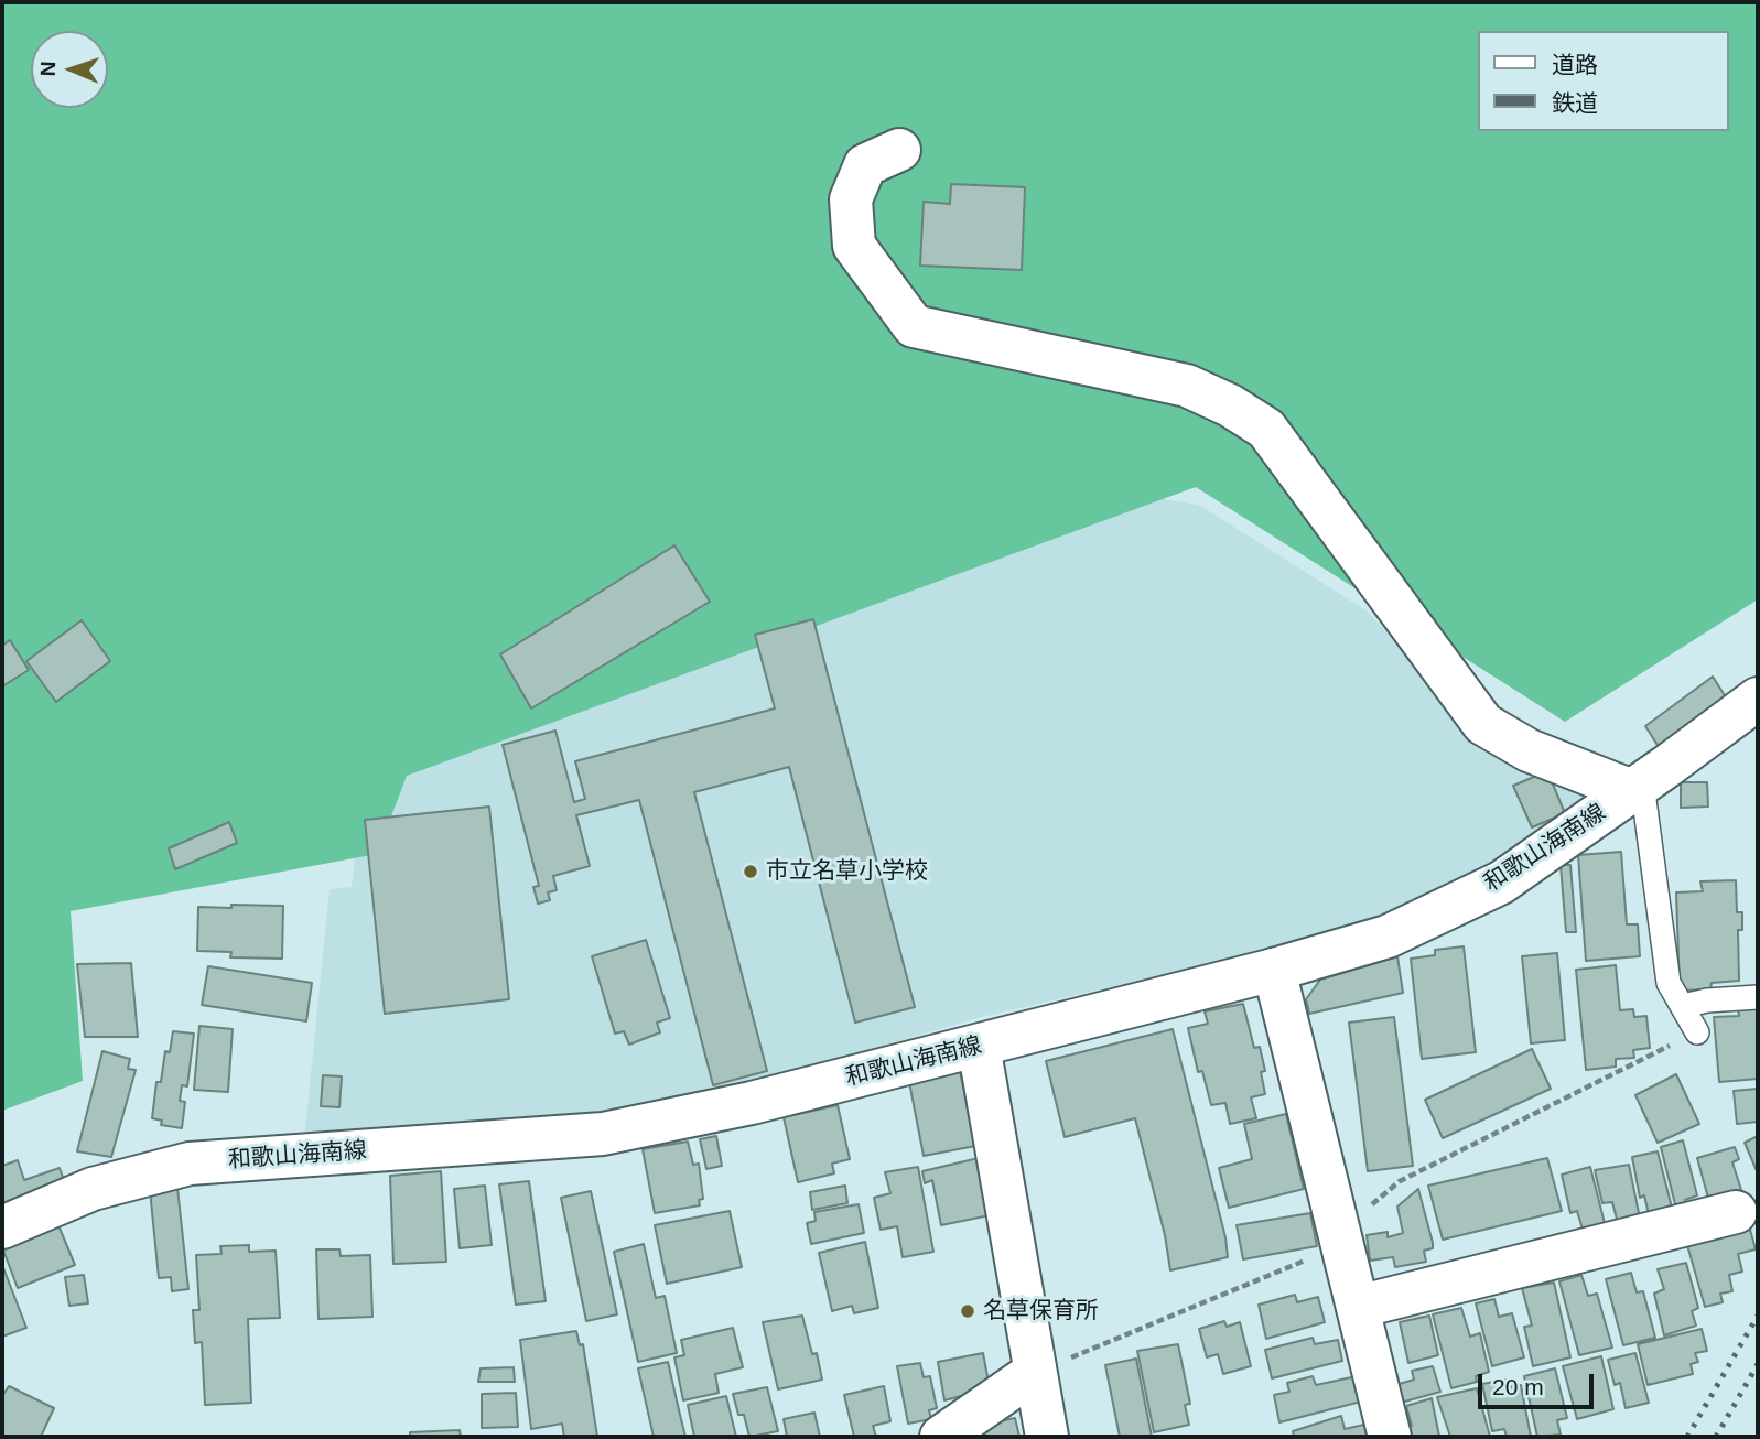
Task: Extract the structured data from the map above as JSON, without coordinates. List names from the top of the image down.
{
  "streets": {
    "street": ["和歌山海南線"]
  },
  "places": ["市立名草小学校", "名草保育所"],
  "legend": ["道路", "鉄道"],
  "scale_bar": "20 m",
  "north": "left"
}
